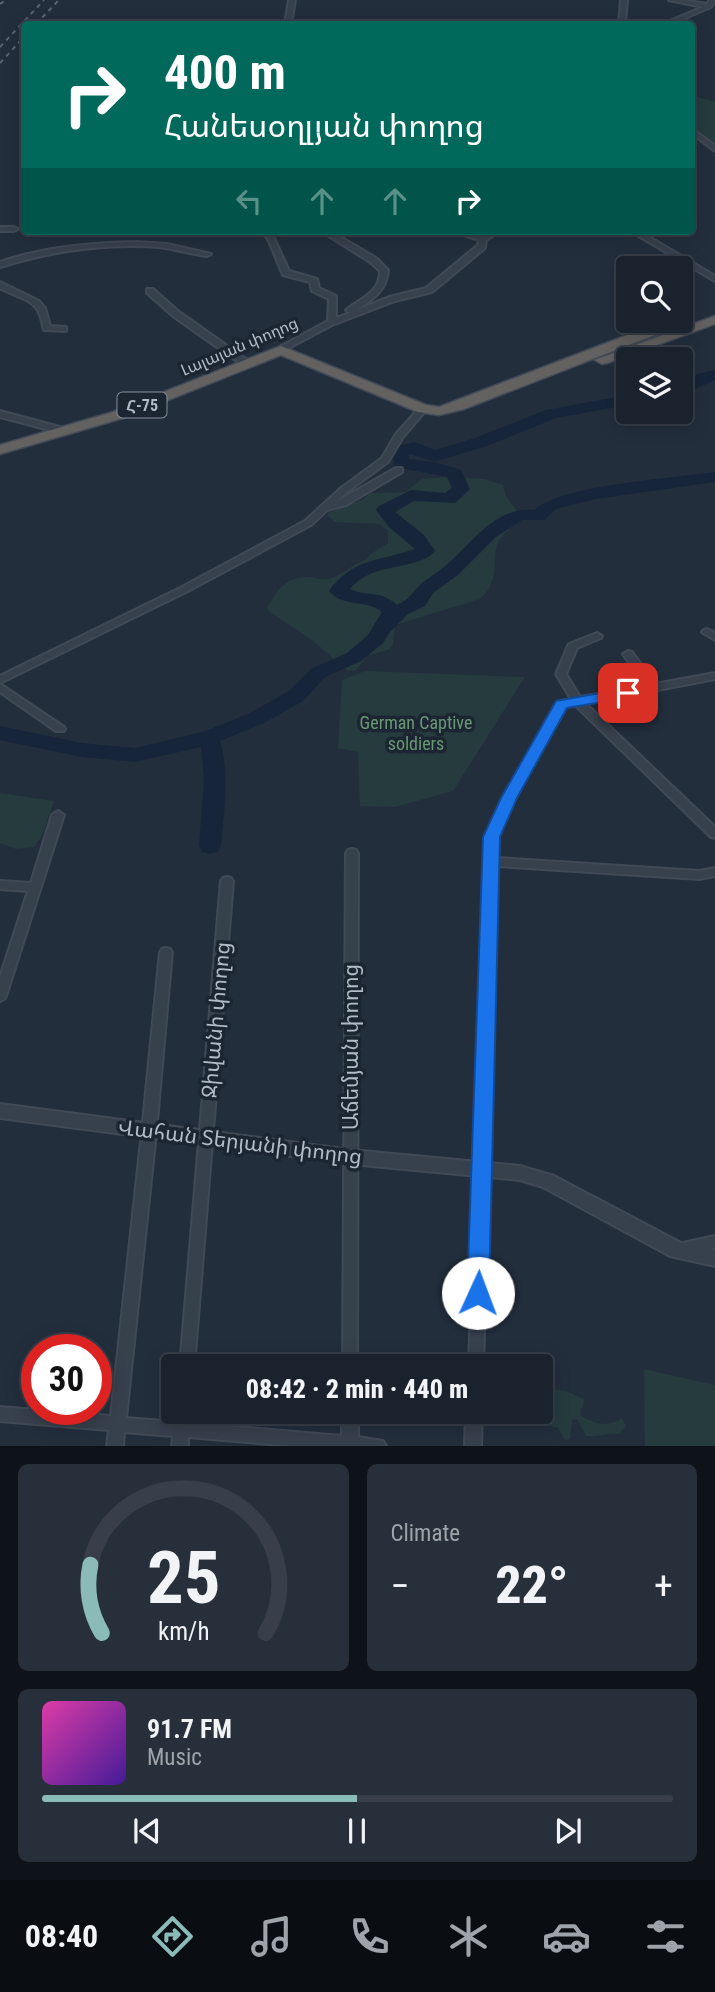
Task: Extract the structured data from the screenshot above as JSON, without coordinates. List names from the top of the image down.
{
  "streets": {
    "highway": ["Լալայան փողոց", "Հ-75"],
    "street": ["Ջիվանի փողոց", "Աճեմյան փողոց", "Վահան Տերյանի փողոց"]
  },
  "crossings": [
    ["Ջիվանի փողոց", "Վահան Տերյանի փողոց"],
    ["Աճեմյան փողոց", "Վահան Տերյանի փողոց"]
  ],
  "parks": ["German Captive soldiers"],
  "page": {
    "turn": ["400 m", "Հանեսօղլյան փողոց"],
    "limit": "30",
    "trip": "08:42 · 2 min · 440 m",
    "tile": "Climate",
    "heat": ["−", "22°", "+"],
    "song": ["91.7 FM", "Music"],
    "tabs": "08:40",
    "gauge": ["25", "km/h"]
  }
}
